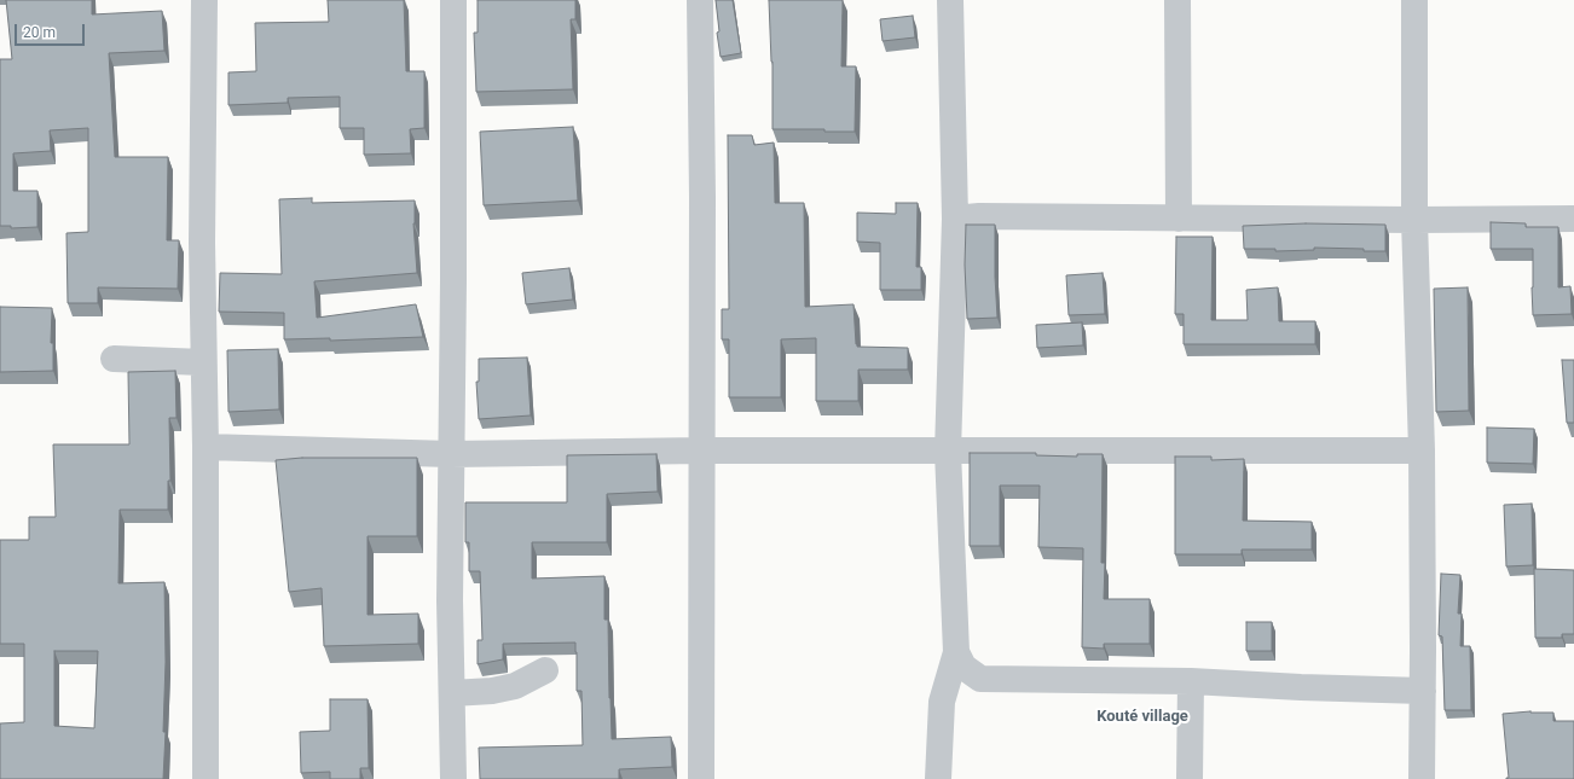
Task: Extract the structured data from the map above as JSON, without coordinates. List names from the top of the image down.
{
  "districts": ["Kouté village"],
  "scale_bar": "20 m"
}
